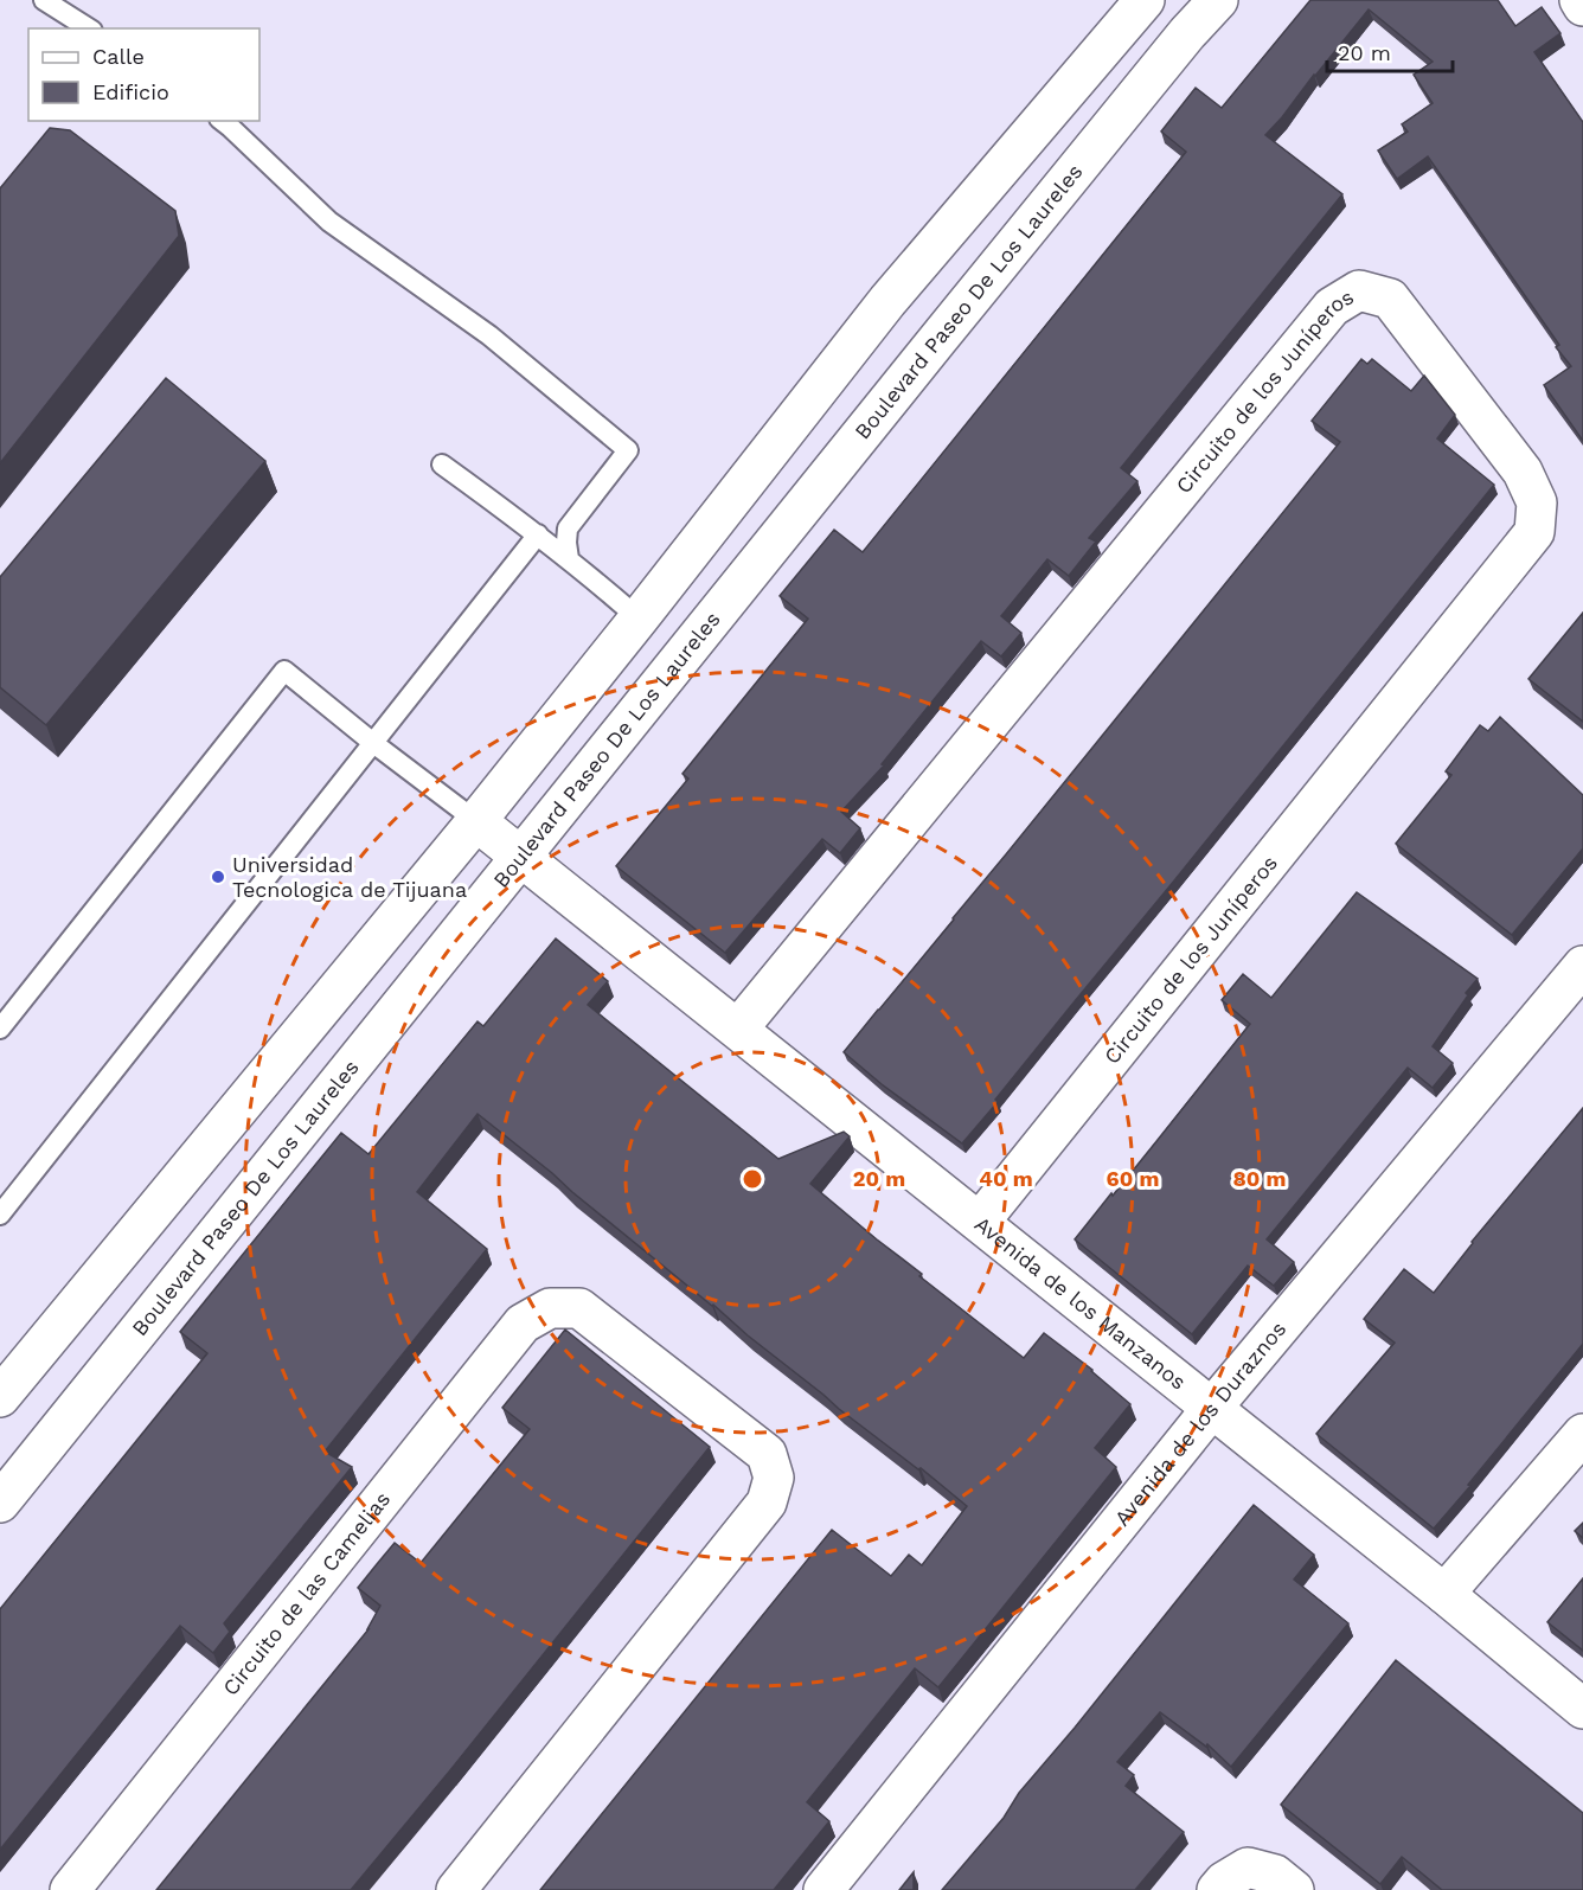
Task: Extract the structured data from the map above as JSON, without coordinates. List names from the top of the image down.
{
  "streets": {
    "street": [
      "Boulevard Paseo De Los Laureles",
      "Circuito de los Juníperos",
      "Avenida de los Manzanos",
      "Avenida de los Duraznos",
      "Circuito de las Camelias"
    ]
  },
  "crossings": [
    ["Boulevard Paseo De Los Laureles", "Avenida de los Manzanos"],
    ["Circuito de los Juníperos", "Avenida de los Manzanos"],
    ["Avenida de los Manzanos", "Avenida de los Duraznos"]
  ],
  "places": ["Universidad Tecnologica de Tijuana"],
  "legend": ["Calle", "Edificio"],
  "scale_bar": "20 m",
  "rings": [
    "20 m",
    "40 m",
    "60 m",
    "80 m"
  ]
}
